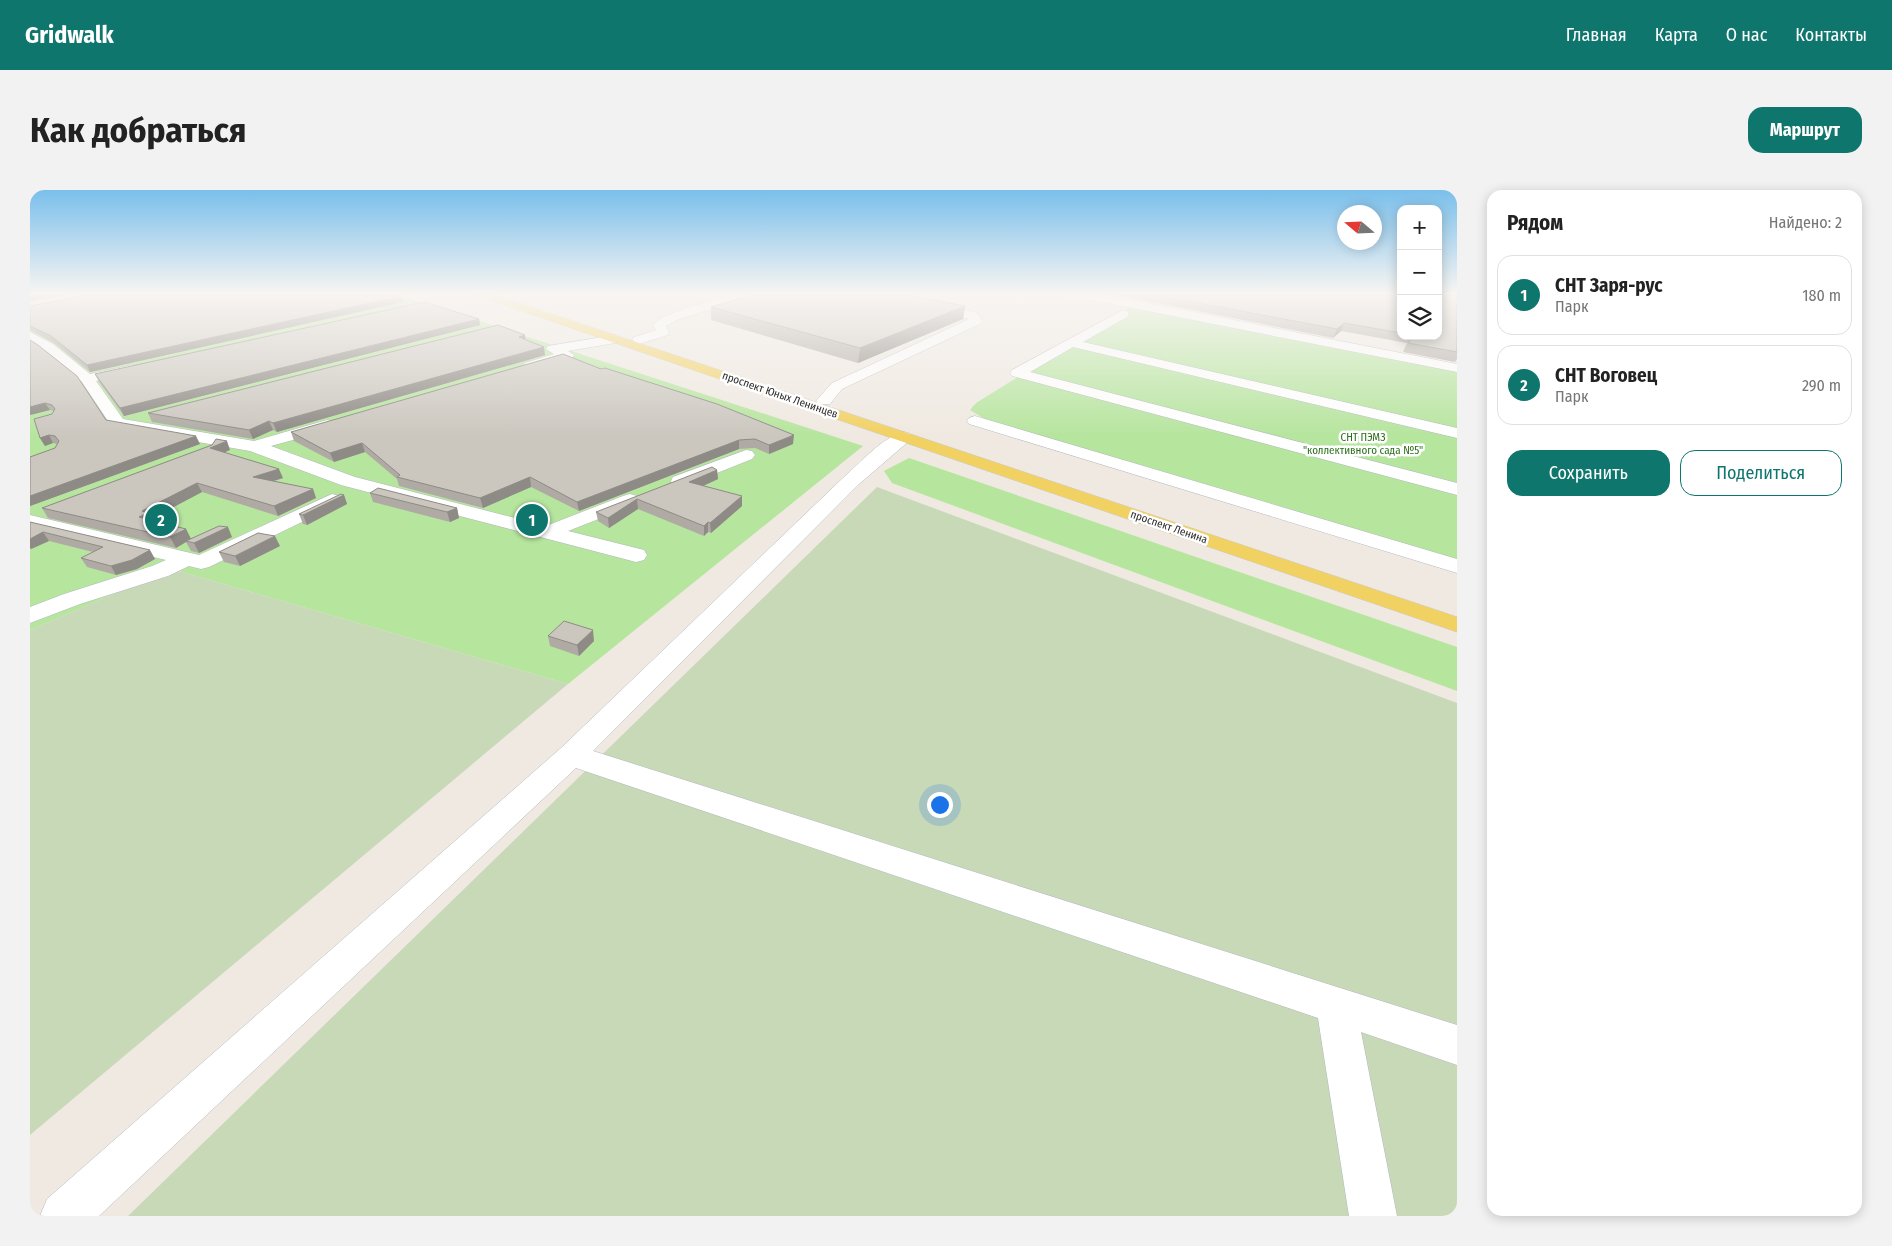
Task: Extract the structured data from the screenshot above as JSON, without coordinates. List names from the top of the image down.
{
  "streets": {
    "main road": ["проспект Юных Ленинцев", "проспект Ленина"]
  },
  "crossings": [
    ["проспект Юных Ленинцев", "проспект Ленина"]
  ],
  "parks": ["СНТ ПЭМЗ \"коллективного сада №5\""],
  "north": "left",
  "page": {
    "header": "Gridwalk",
    "nav": [
      "Главная",
      "Карта",
      "О нас",
      "Контакты"
    ],
    "buttons": [
      "Маршрут",
      ["Сохранить", "Поделиться"]
    ],
    "title": "Как добраться",
    "heading": ["Рядом", "Найдено: 2"],
    "map_buttons": ["+", "−"],
    "list": [
      {
        "mark": "1",
        "name": "СНТ Заря-рус",
        "note": "Парк",
        "value": "180 m"
      },
      {
        "mark": "2",
        "name": "СНТ Воговец",
        "note": "Парк",
        "value": "290 m"
      }
    ],
    "pins": ["1", "2"]
  }
}
